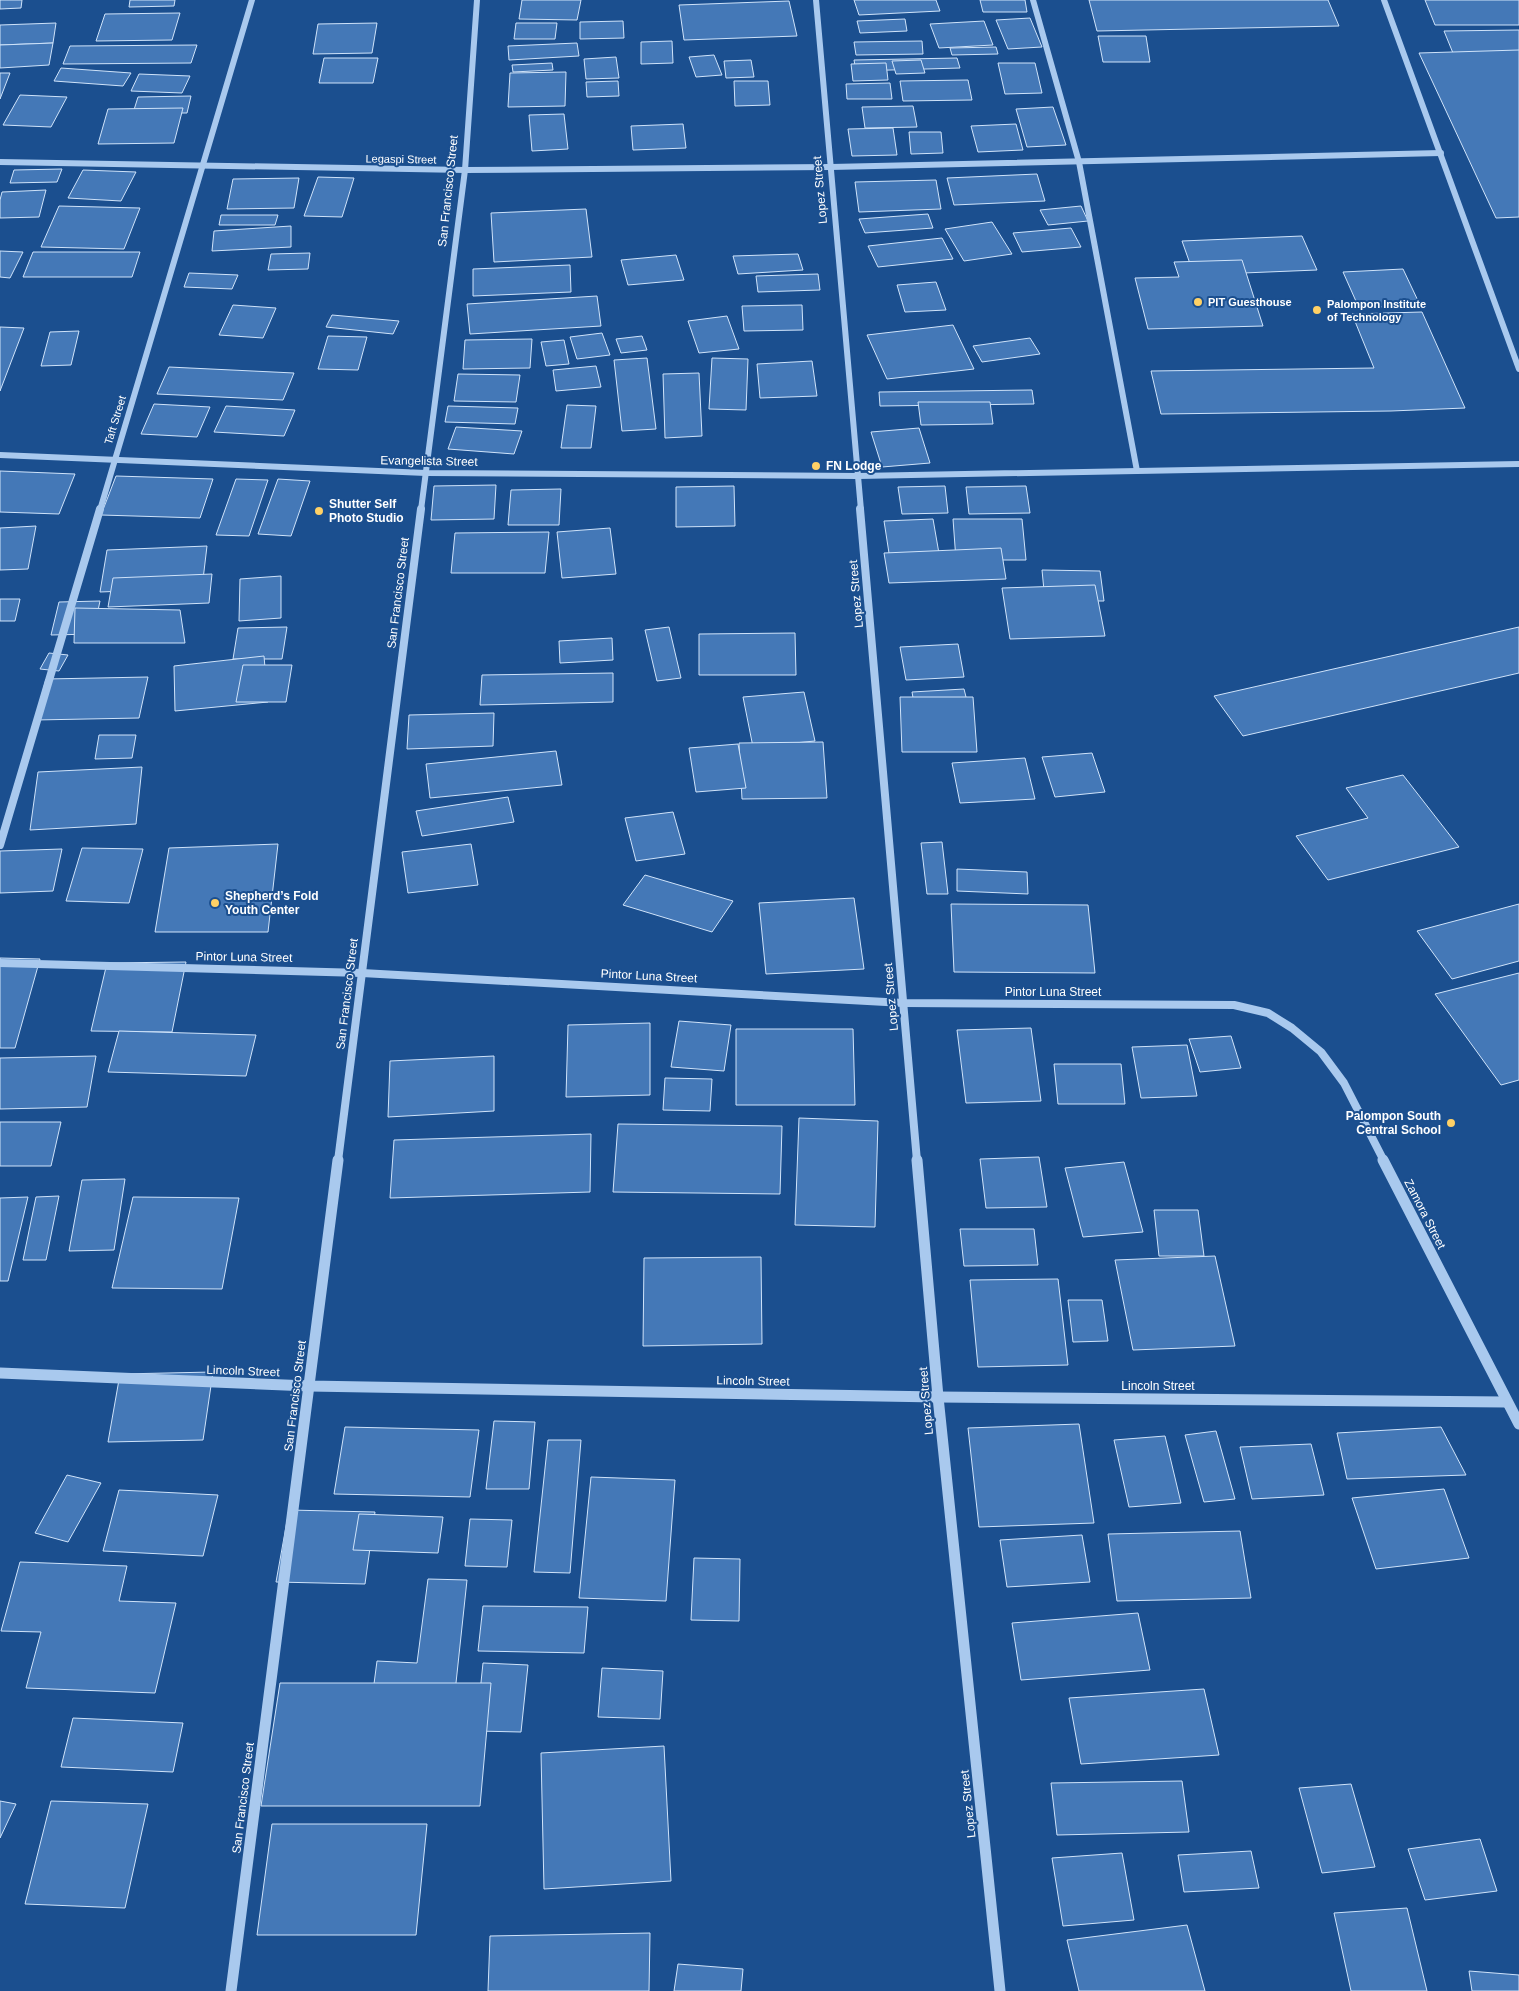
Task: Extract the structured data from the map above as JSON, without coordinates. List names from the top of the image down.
{
  "streets": {
    "street": [
      "Legaspi Street",
      "Lopez Street",
      "San Francisco Street",
      "Taft Street",
      "Evangelista Street",
      "Pintor Luna Street",
      "Zamora Street",
      "Lincoln Street"
    ]
  },
  "crossings": [
    ["Legaspi Street", "Lopez Street"],
    ["Legaspi Street", "San Francisco Street"],
    ["Legaspi Street", "Taft Street"],
    ["Lopez Street", "Evangelista Street"],
    ["Lopez Street", "Pintor Luna Street"],
    ["Lopez Street", "Lincoln Street"],
    ["San Francisco Street", "Evangelista Street"],
    ["San Francisco Street", "Pintor Luna Street"],
    ["San Francisco Street", "Lincoln Street"],
    ["Taft Street", "Evangelista Street"],
    ["Pintor Luna Street", "Zamora Street"],
    ["Zamora Street", "Lincoln Street"]
  ],
  "places": [
    "PIT Guesthouse",
    "Palompon Institute of Technology",
    "FN Lodge",
    "Shutter Self Photo Studio",
    "Shepherd’s Fold Youth Center",
    "Palompon South Central School"
  ]
}
